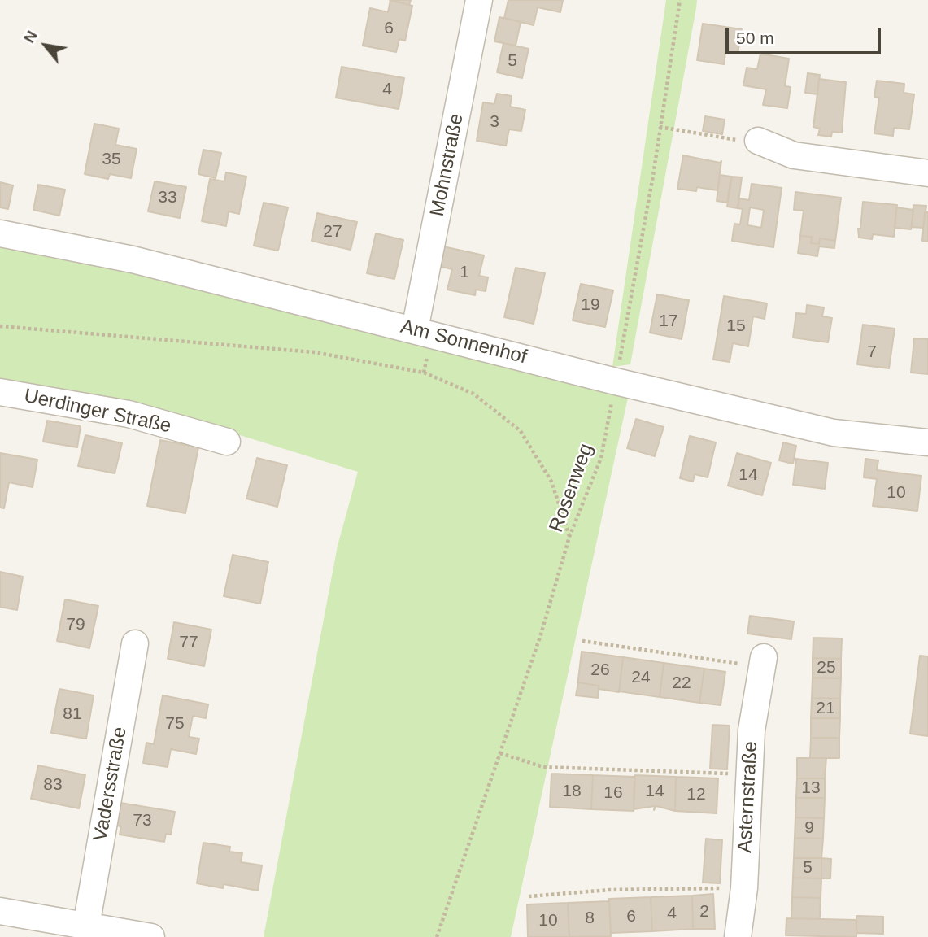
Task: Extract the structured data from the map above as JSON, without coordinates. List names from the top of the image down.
{
  "streets": {
    "street": [
      "Mohnstraße",
      "Am Sonnenhof",
      "Uerdinger Straße",
      "Vadersstraße",
      "Asternstraße"
    ],
    "path": ["Rosenweg"]
  },
  "crossings": [
    ["Mohnstraße", "Am Sonnenhof"],
    ["Am Sonnenhof", "Rosenweg"]
  ],
  "house_numbers": [
    "6",
    "5",
    "4",
    "3",
    "35",
    "33",
    "27",
    "1",
    "19",
    "17",
    "15",
    "7",
    "14",
    "10",
    "79",
    "77",
    "25",
    "26",
    "24",
    "22",
    "21",
    "81",
    "75",
    "83",
    "13",
    "18",
    "14",
    "16",
    "12",
    "73",
    "9",
    "5",
    "2",
    "4",
    "6",
    "8",
    "10"
  ],
  "scale_bar": "50 m",
  "north": "top left"
}
